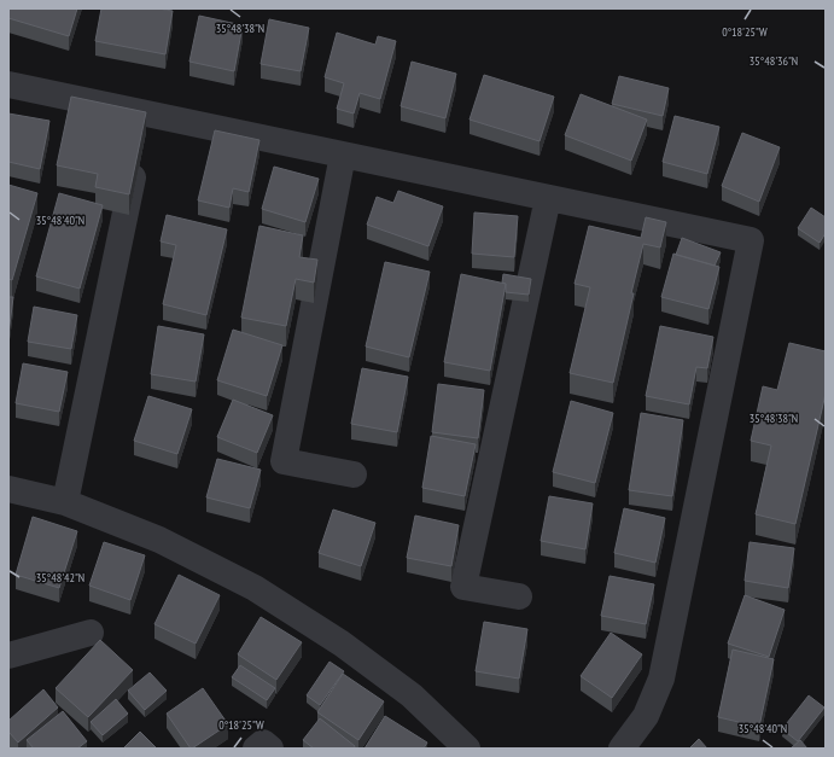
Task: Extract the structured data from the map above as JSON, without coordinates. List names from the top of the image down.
{
  "coordinates": [
    "35°48'38\"N",
    "0°18'25\"W",
    "35°48'36\"N",
    "35°48'40\"N",
    "35°48'42\"N"
  ]
}
